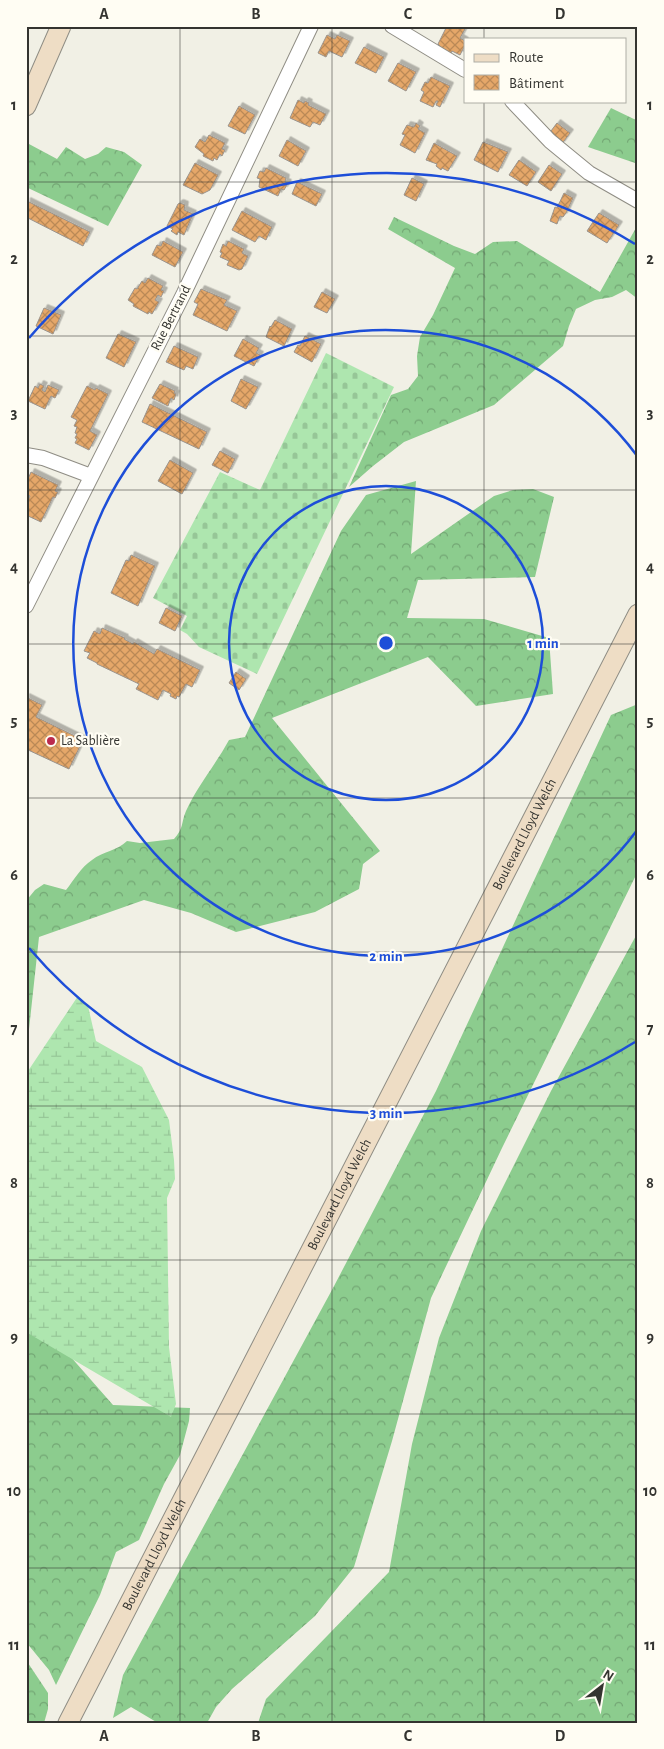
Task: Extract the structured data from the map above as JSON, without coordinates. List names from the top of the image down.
{
  "streets": {
    "main road": ["Boulevard Lloyd Welch"],
    "street": ["Rue Bertrand"]
  },
  "places": ["La Sablière"],
  "legend": ["Route", "Bâtiment"],
  "north": "top right",
  "grid": {
    "columns": [
      "A",
      "B",
      "C",
      "D"
    ],
    "rows": [
      "1",
      "2",
      "3",
      "4",
      "5",
      "6",
      "7",
      "8",
      "9",
      "10",
      "11"
    ]
  },
  "rings": ["1 min", "2 min", "3 min"]
}
